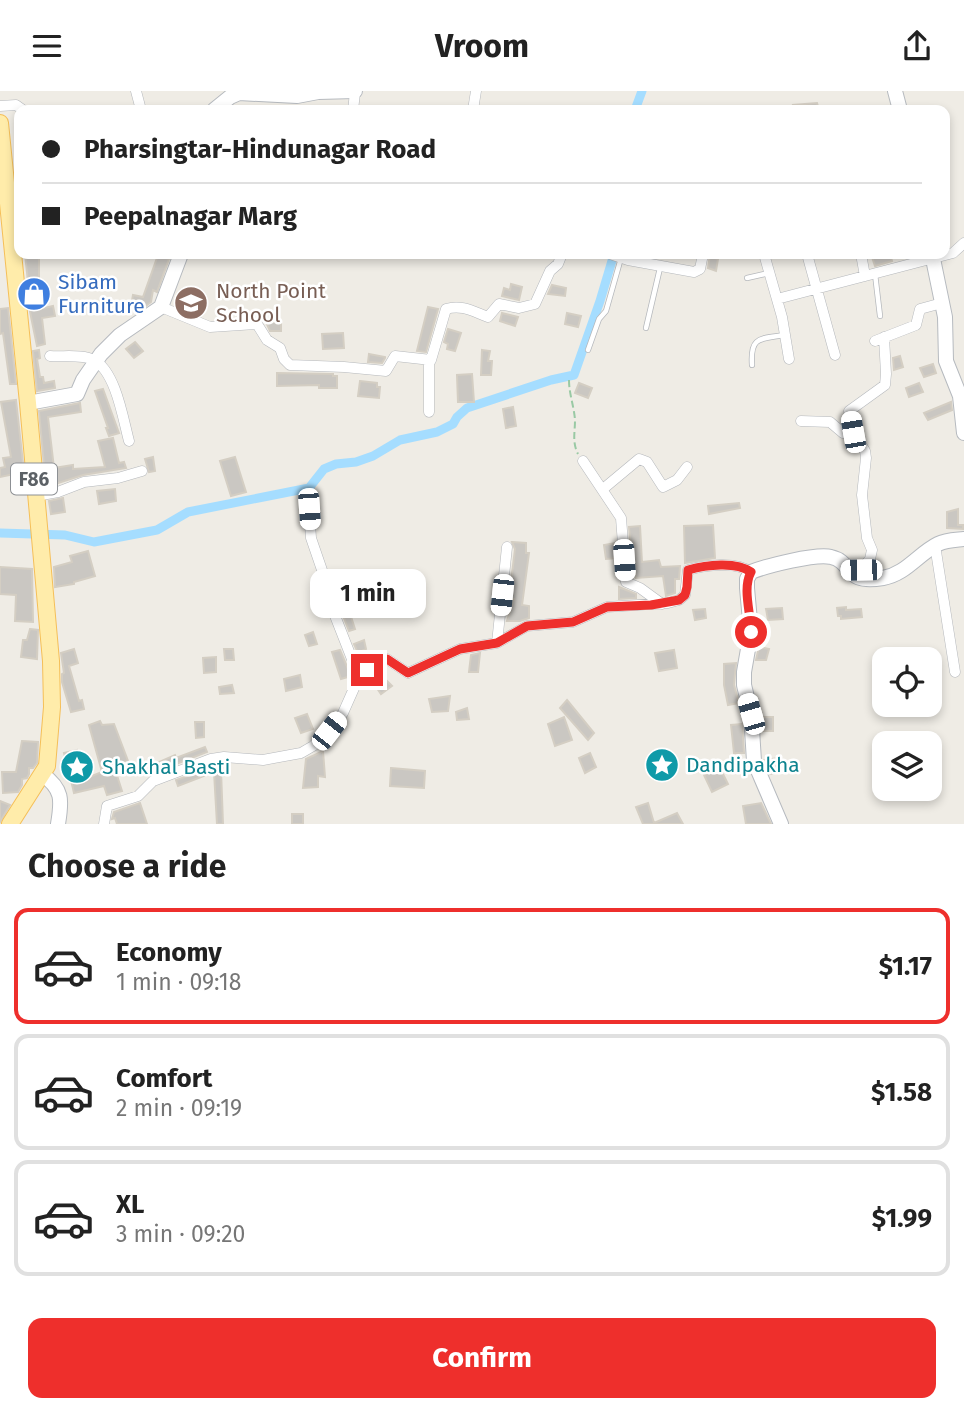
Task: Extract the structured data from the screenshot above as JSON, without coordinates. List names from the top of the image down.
{
  "streets": {
    "main road": ["F86"]
  },
  "places": {
    "shop": ["Sibam Furniture"],
    "school or university": ["North Point School"],
    "place": ["Dandipakha", "Shakhal Basti"]
  },
  "page": {
    "header": "Vroom",
    "banner": ["Pharsingtar-Hindunagar Road", "Peepalnagar Marg"],
    "bubble": "1 min",
    "heading": "Choose a ride",
    "list": [
      {
        "name": "Economy",
        "note": "1 min · 09:18",
        "value": "$1.17"
      },
      {
        "name": "Comfort",
        "note": "2 min · 09:19",
        "value": "$1.58"
      },
      {
        "name": "XL",
        "note": "3 min · 09:20",
        "value": "$1.99"
      }
    ],
    "buttons": "Confirm"
  }
}
